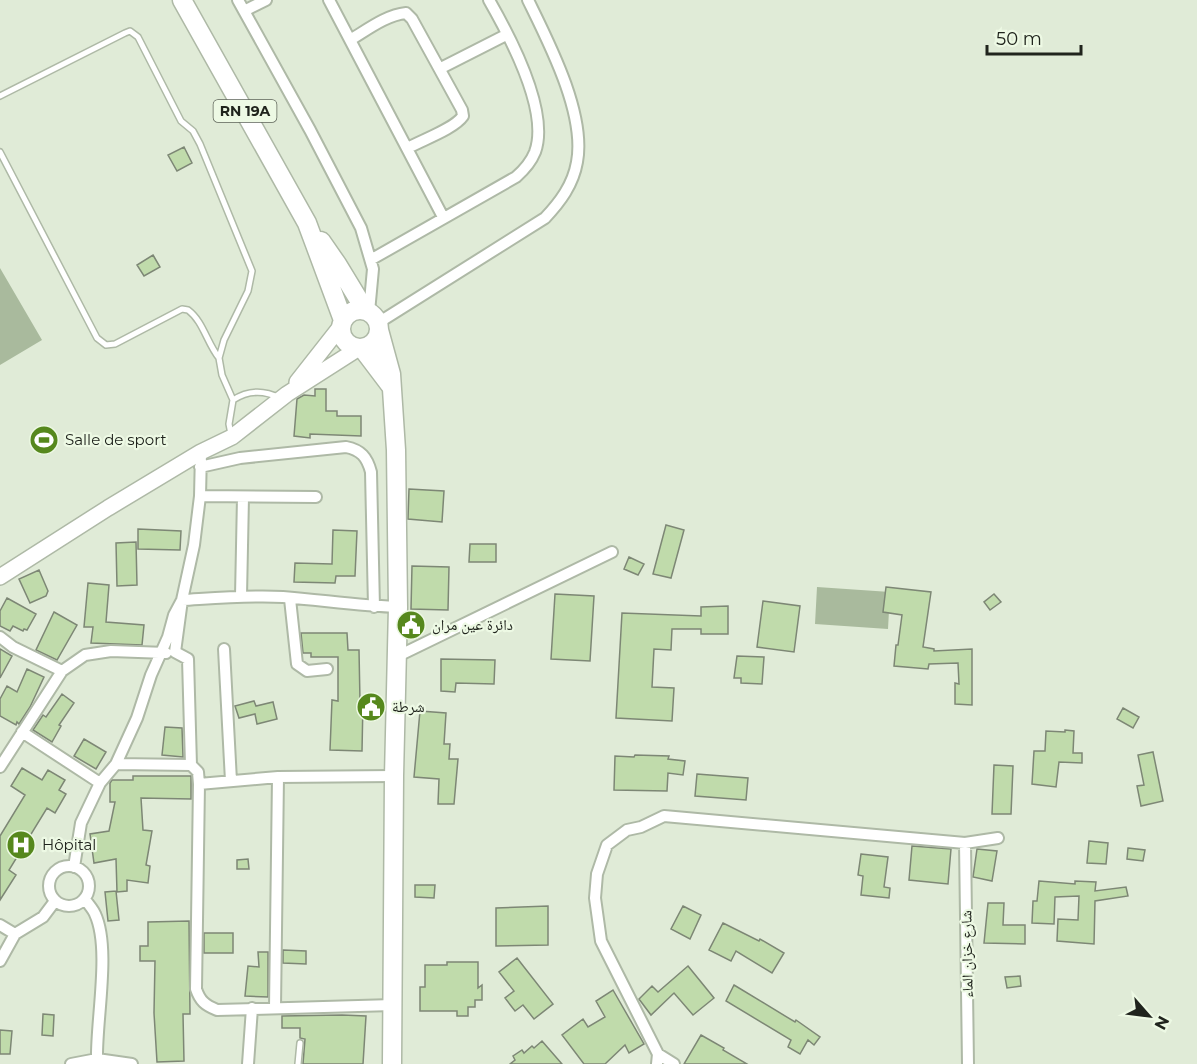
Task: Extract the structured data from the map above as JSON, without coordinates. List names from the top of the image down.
{
  "streets": {
    "main road": ["RN 19A"],
    "street": ["شارع خزان الماء"]
  },
  "places": {
    "sports": ["Salle de sport"],
    "public building": ["دائرة عين مران", "شرطة"],
    "hospital": ["Hôpital"]
  },
  "scale_bar": "50 m",
  "north": "bottom right"
}
